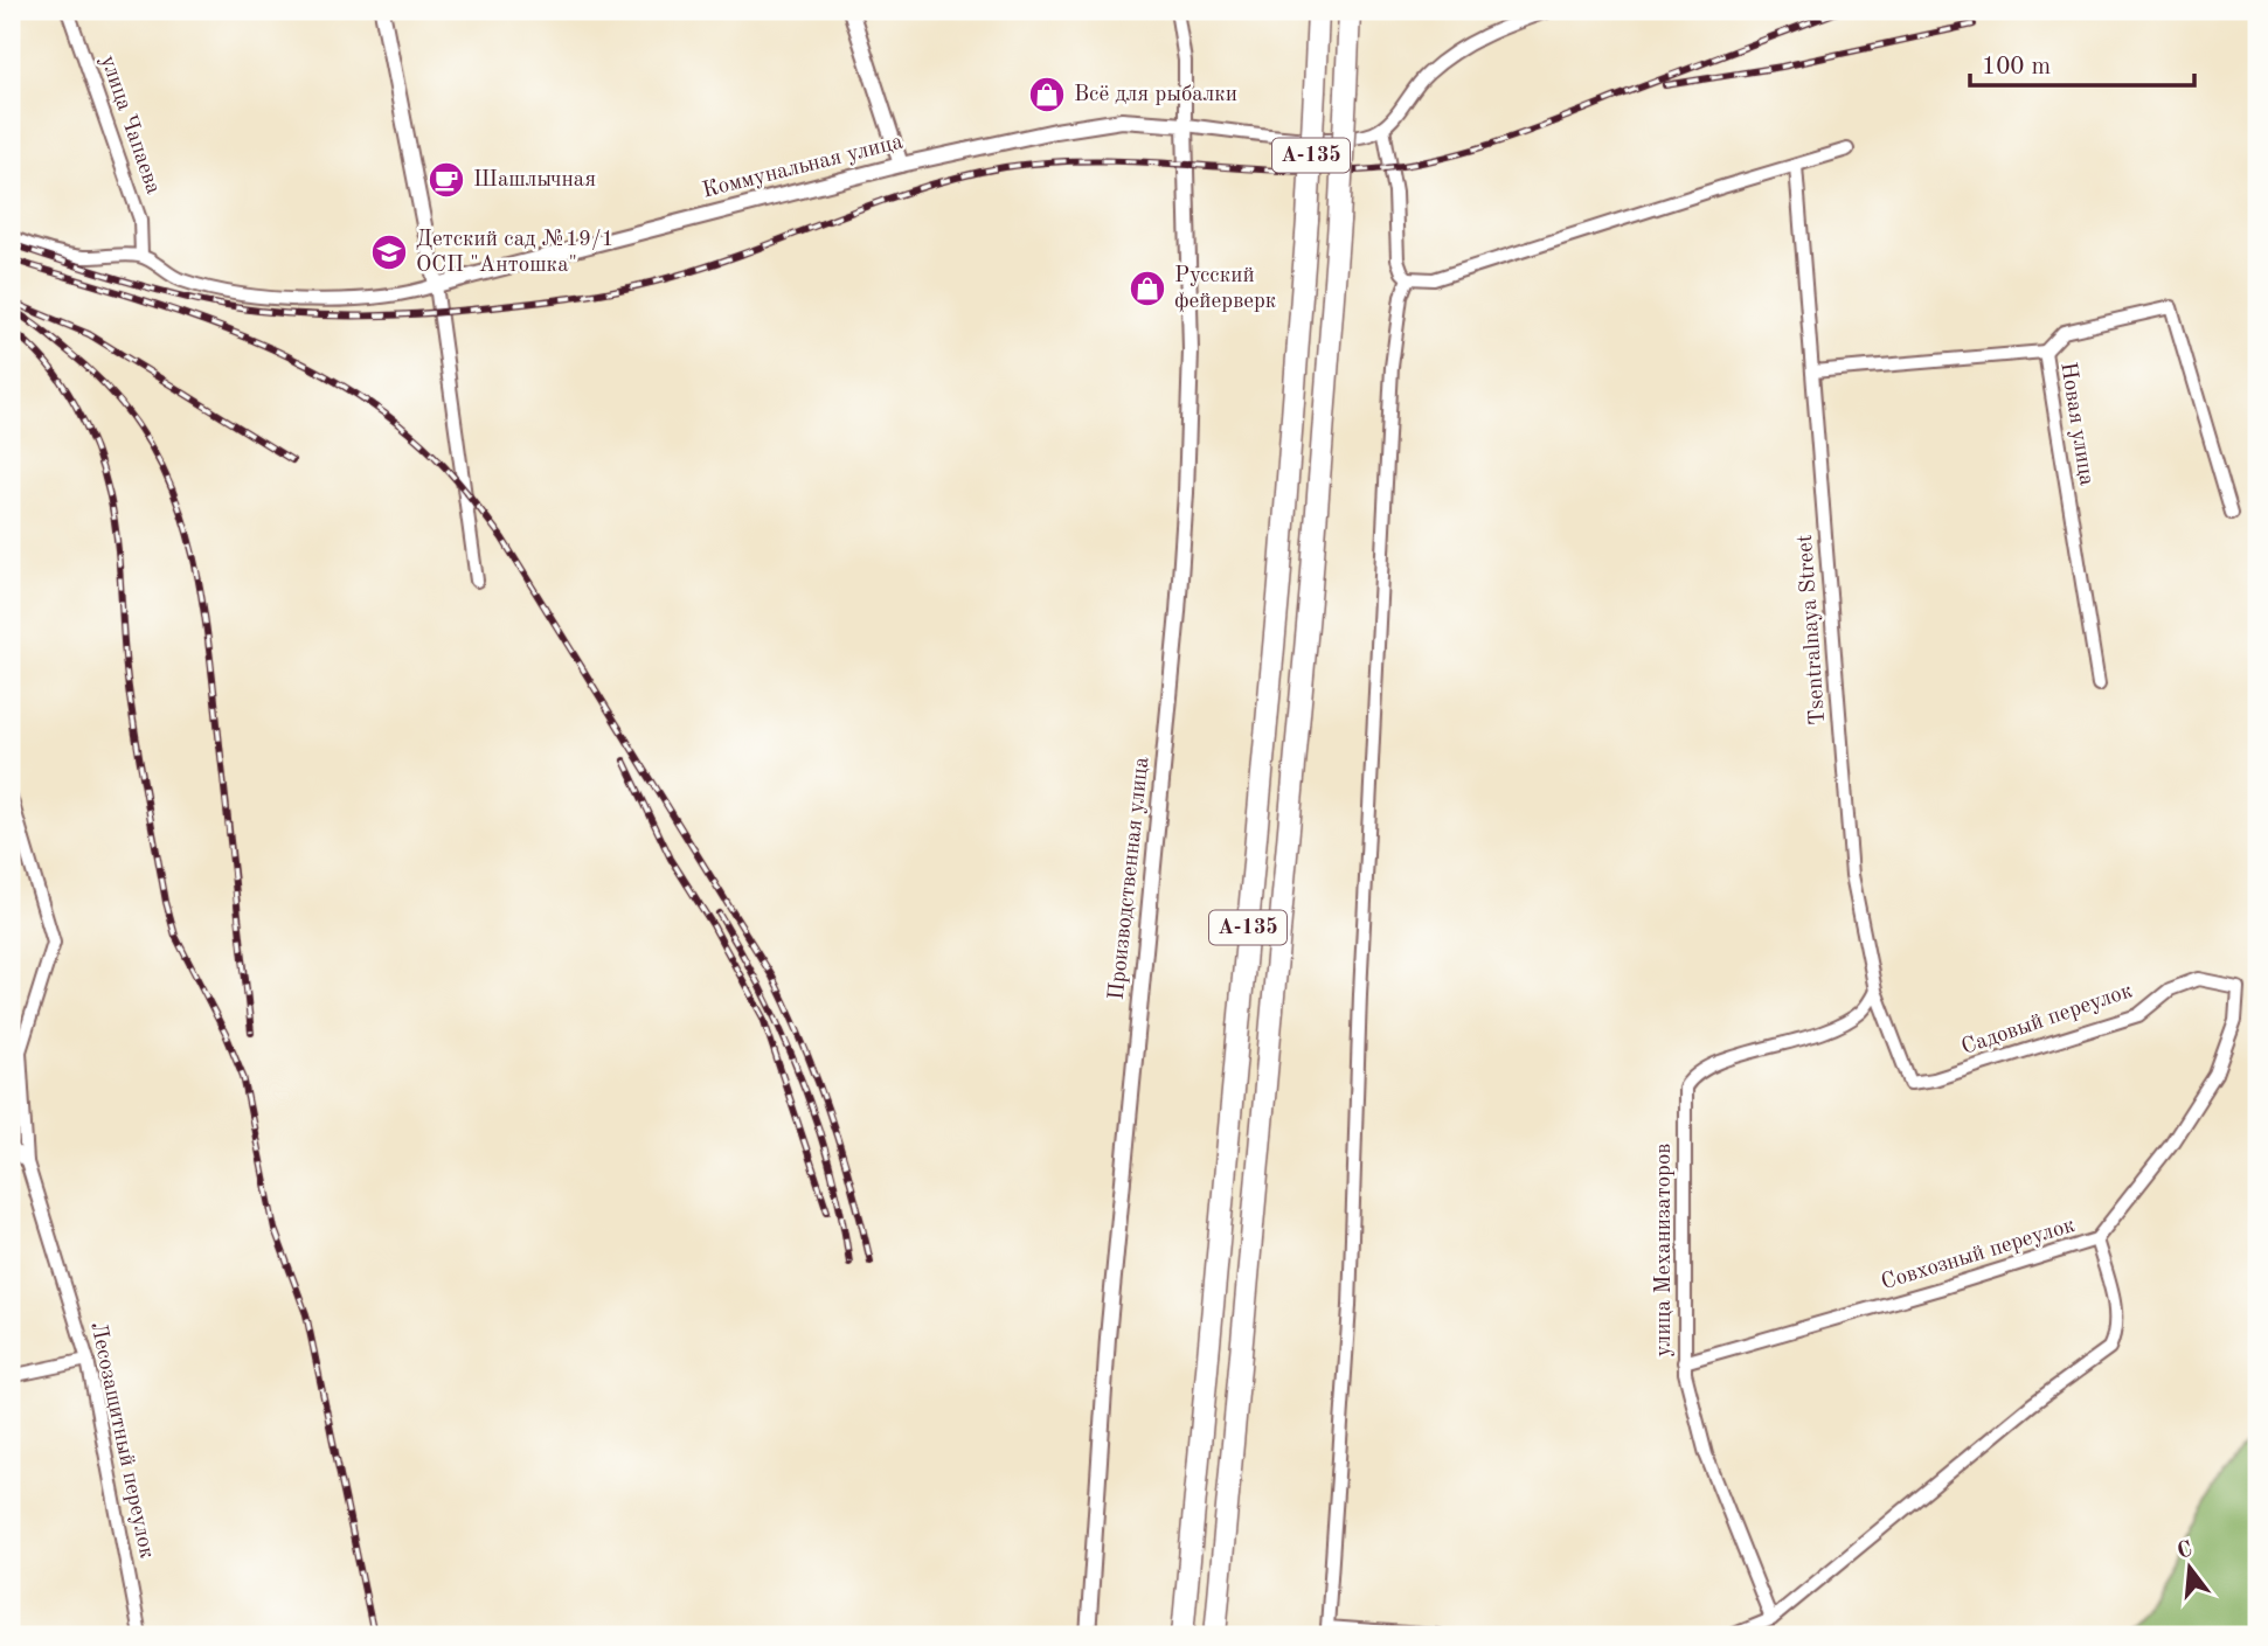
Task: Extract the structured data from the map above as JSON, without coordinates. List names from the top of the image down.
{
  "streets": {
    "highway": ["А-135"],
    "street": [
      "улица Чапаева",
      "Коммунальная улица",
      "Новая улица",
      "Tsentralnaya Street",
      "Производственная улица",
      "Садовый переулок",
      "улица Механизаторов",
      "Совхозный переулок",
      "Лесозащитный переулок"
    ]
  },
  "crossings": [
    ["Коммунальная улица", "Производственная улица"],
    ["Новая улица", "Tsentralnaya Street"],
    ["Tsentralnaya Street", "Садовый переулок"],
    ["Tsentralnaya Street", "улица Механизаторов"],
    ["Садовый переулок", "Совхозный переулок"],
    ["улица Механизаторов", "Совхозный переулок"]
  ],
  "places": {
    "shop": ["Всё для рыбалки", "Русский фейерверк"],
    "cafe": ["Шашлычная"],
    "school or university": ["Детский сад №19/1 ОСП \"Антошка\""]
  },
  "scale_bar": "100 m",
  "north": "top"
}
